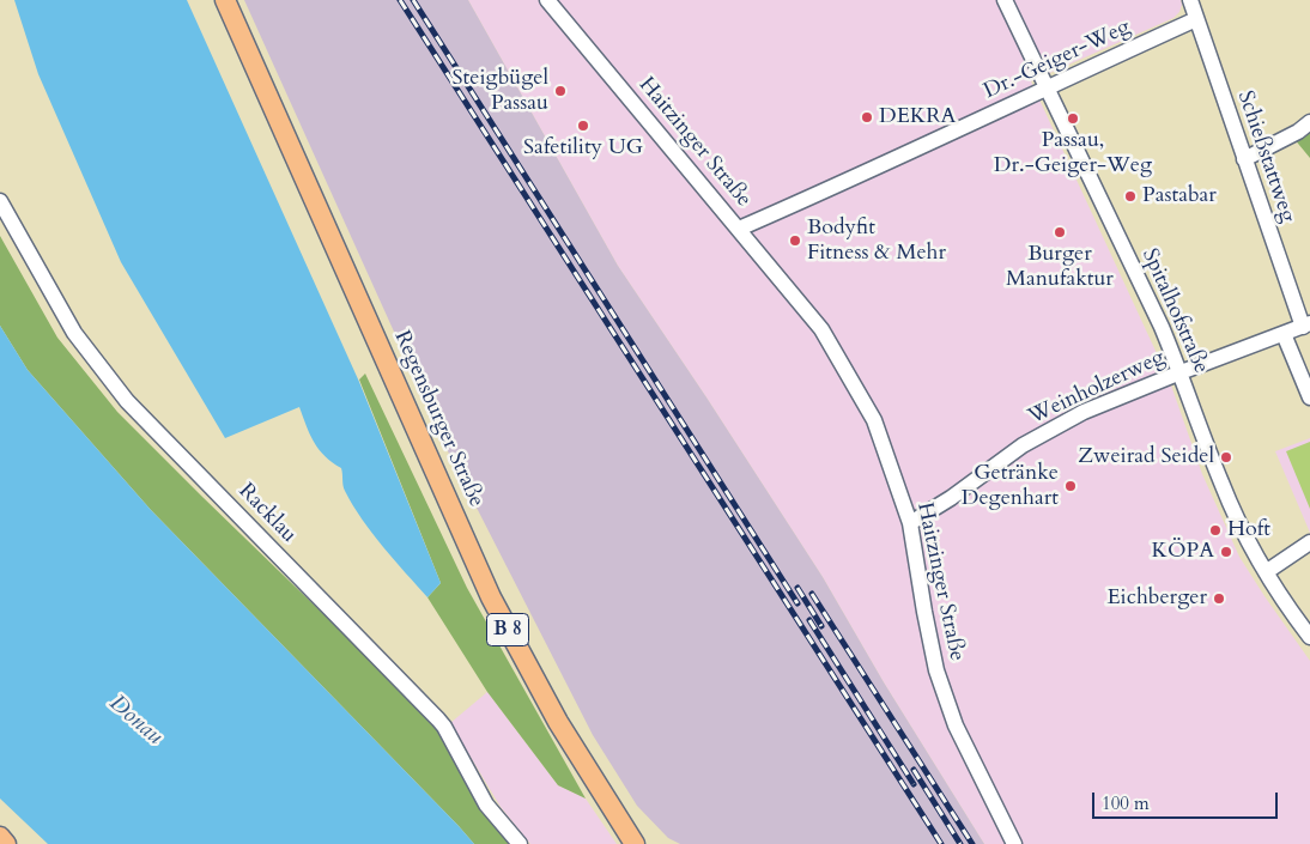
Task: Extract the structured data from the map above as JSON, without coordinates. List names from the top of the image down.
{
  "streets": {
    "main road": ["Regensburger Straße", "B 8"],
    "street": [
      "Dr.-Geiger-Weg",
      "Haitzinger Straße",
      "Schießstattweg",
      "Spitalhofstraße",
      "Weinholzerweg",
      "Racklau"
    ]
  },
  "crossings": [
    ["Dr.-Geiger-Weg", "Haitzinger Straße"],
    ["Dr.-Geiger-Weg", "Schießstattweg"],
    ["Dr.-Geiger-Weg", "Spitalhofstraße"],
    ["Haitzinger Straße", "Weinholzerweg"],
    ["Schießstattweg", "Weinholzerweg"],
    ["Spitalhofstraße", "Weinholzerweg"]
  ],
  "water": ["Donau"],
  "places": [
    "Steigbügel Passau",
    "DEKRA",
    "Passau, Dr.-Geiger-Weg",
    "Safetility UG",
    "Pastabar",
    "Burger Manufaktur",
    "Bodyfit Fitness & Mehr",
    "Zweirad Seidel",
    "Getränke Degenhart",
    "Hoft",
    "KÖPA",
    "Eichberger"
  ],
  "scale_bar": "100 m"
}
